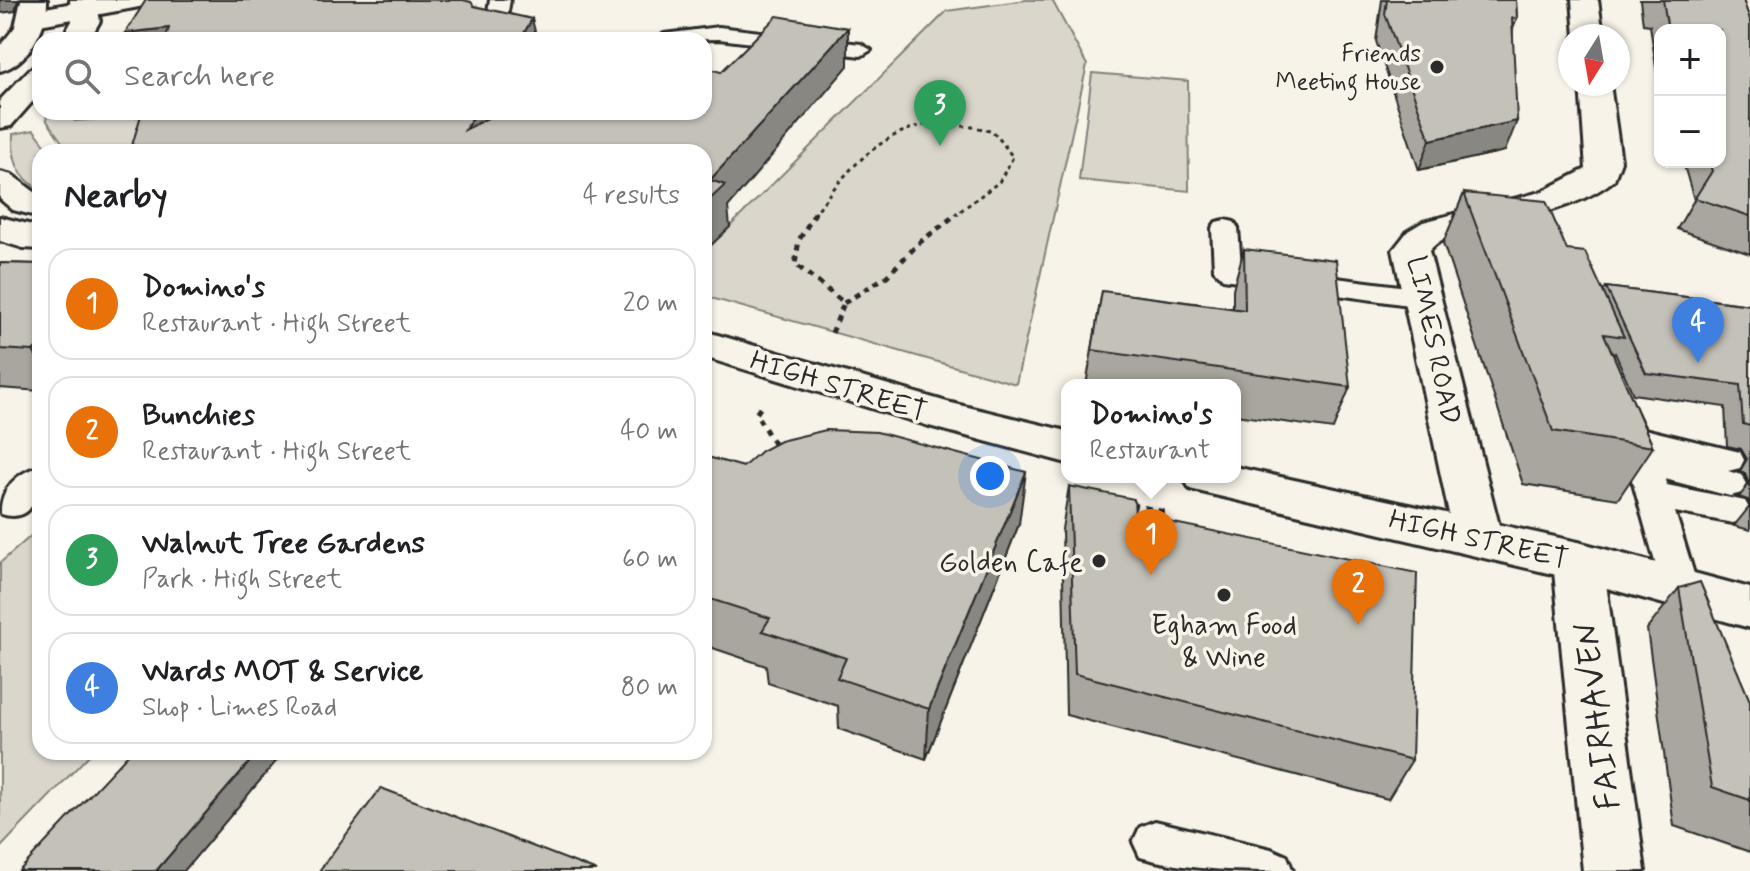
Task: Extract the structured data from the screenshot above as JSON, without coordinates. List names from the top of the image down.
{
  "streets": {
    "street": ["LIMES ROAD", "HIGH STREET", "FAIRHAVEN"]
  },
  "crossings": [
    ["LIMES ROAD", "HIGH STREET"],
    ["HIGH STREET", "FAIRHAVEN"]
  ],
  "places": ["Friends Meeting House", "Golden Cafe", "Egham Food & Wine"],
  "north": "bottom",
  "page": {
    "map_buttons": ["+", "−"],
    "search": "Search here",
    "pins": [
      "3",
      "4",
      "1",
      "2"
    ],
    "heading": ["Nearby", "4 results"],
    "list": [
      {
        "mark": "1",
        "name": "Domino's",
        "note": "Restaurant · High Street",
        "value": "20 m"
      },
      {
        "mark": "2",
        "name": "Bunchies",
        "note": "Restaurant · High Street",
        "value": "40 m"
      },
      {
        "mark": "3",
        "name": "Walnut Tree Gardens",
        "note": "Park · High Street",
        "value": "60 m"
      },
      {
        "mark": "4",
        "name": "Wards MOT & Service",
        "note": "Shop · Limes Road",
        "value": "80 m"
      }
    ],
    "popup": ["Domino's", "Restaurant"]
  }
}
